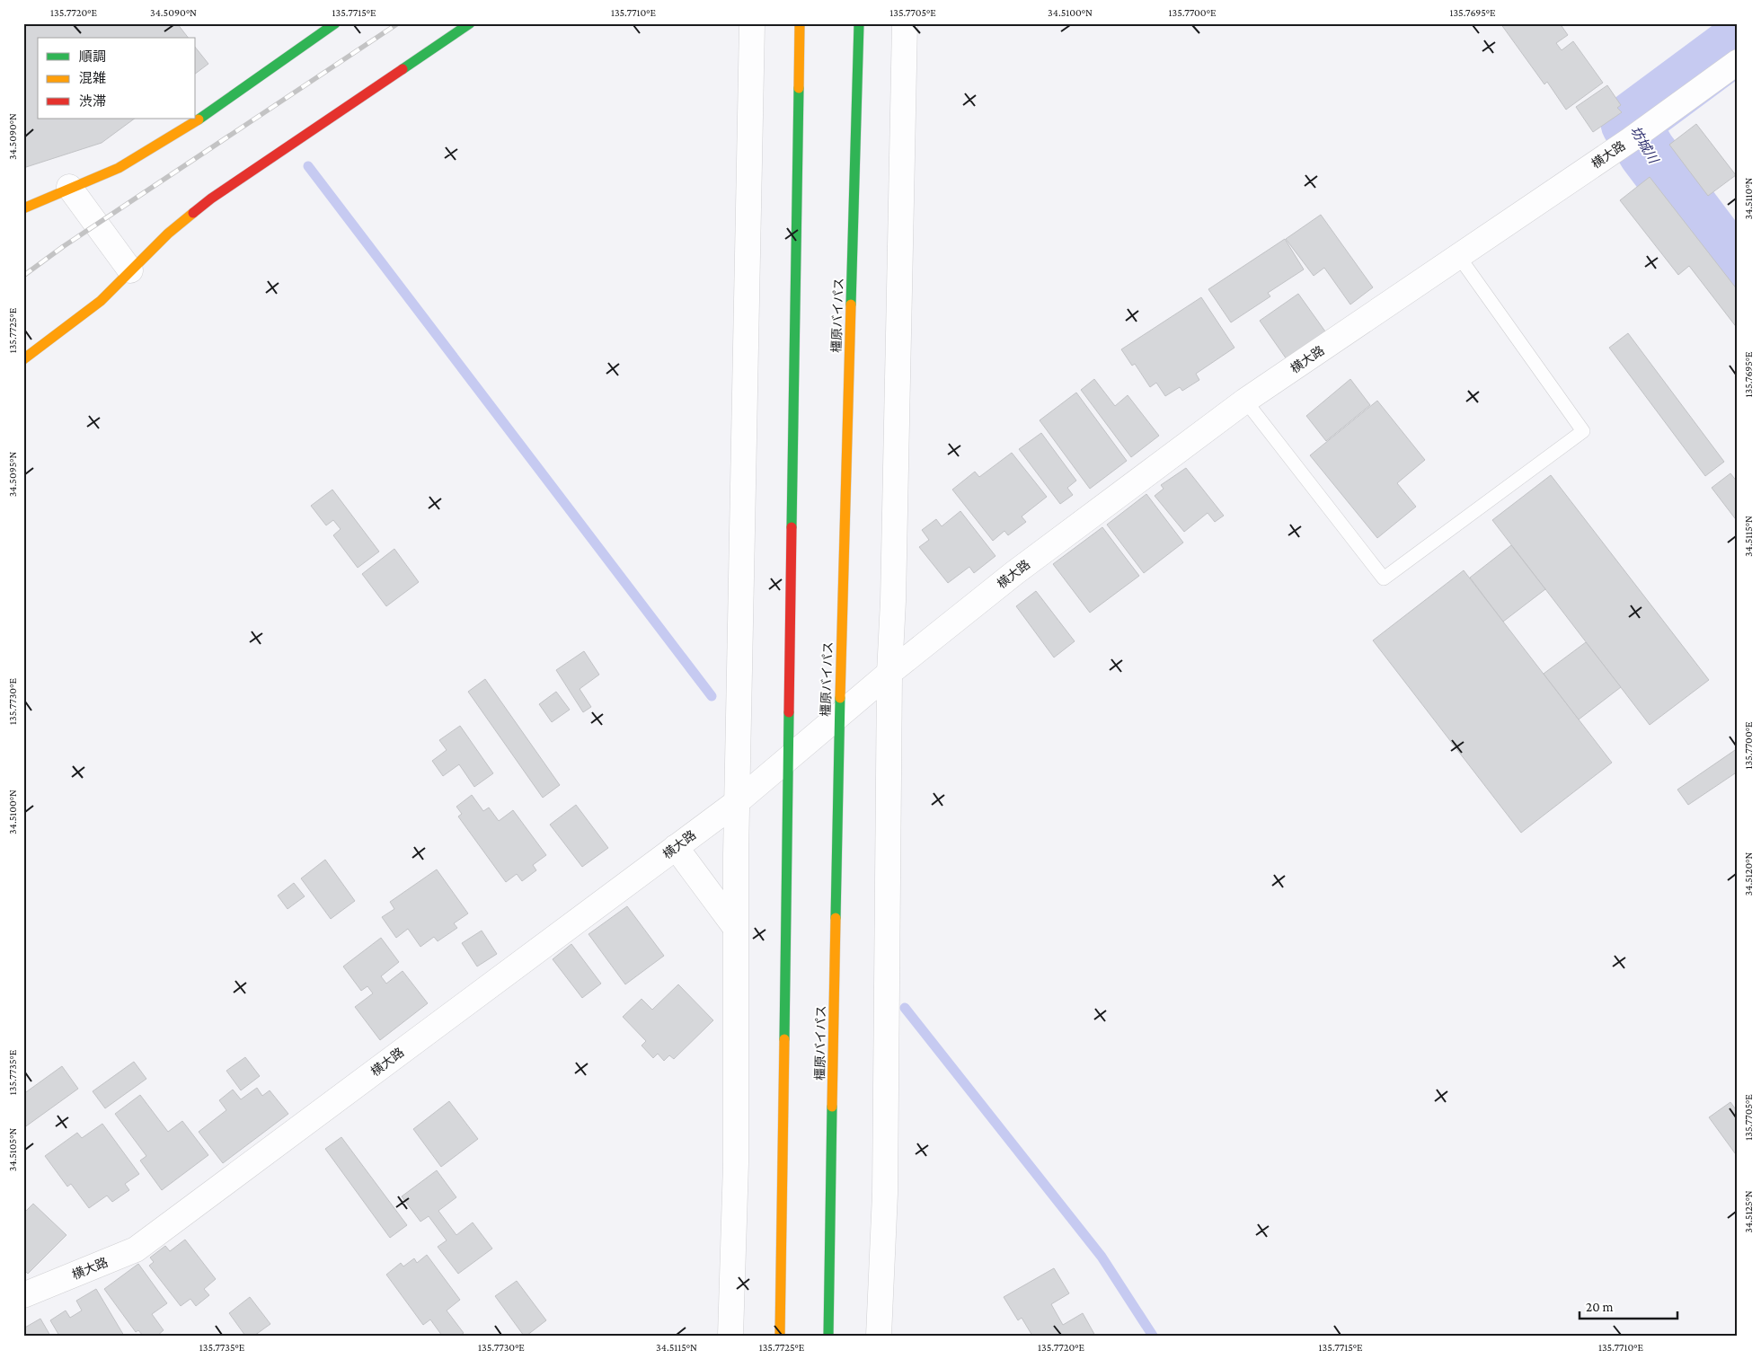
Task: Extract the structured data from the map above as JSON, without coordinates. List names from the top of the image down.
{
  "streets": {
    "main road": ["橿原バイパス"],
    "street": ["横大路"]
  },
  "crossings": [
    ["横大路", "橿原バイパス"]
  ],
  "water": ["坊城川"],
  "legend": ["順調", "混雑", "渋滞"],
  "scale_bar": "20 m",
  "coordinates": [
    "135.7720°E",
    "34.5090°N",
    "135.7715°E",
    "135.7710°E",
    "135.7705°E",
    "34.5100°N",
    "135.7700°E",
    "135.7695°E",
    "34.5110°N",
    "135.7725°E",
    "34.5095°N",
    "34.5115°N",
    "135.7730°E",
    "34.5120°N",
    "135.7735°E",
    "34.5105°N",
    "34.5125°N"
  ]
}
